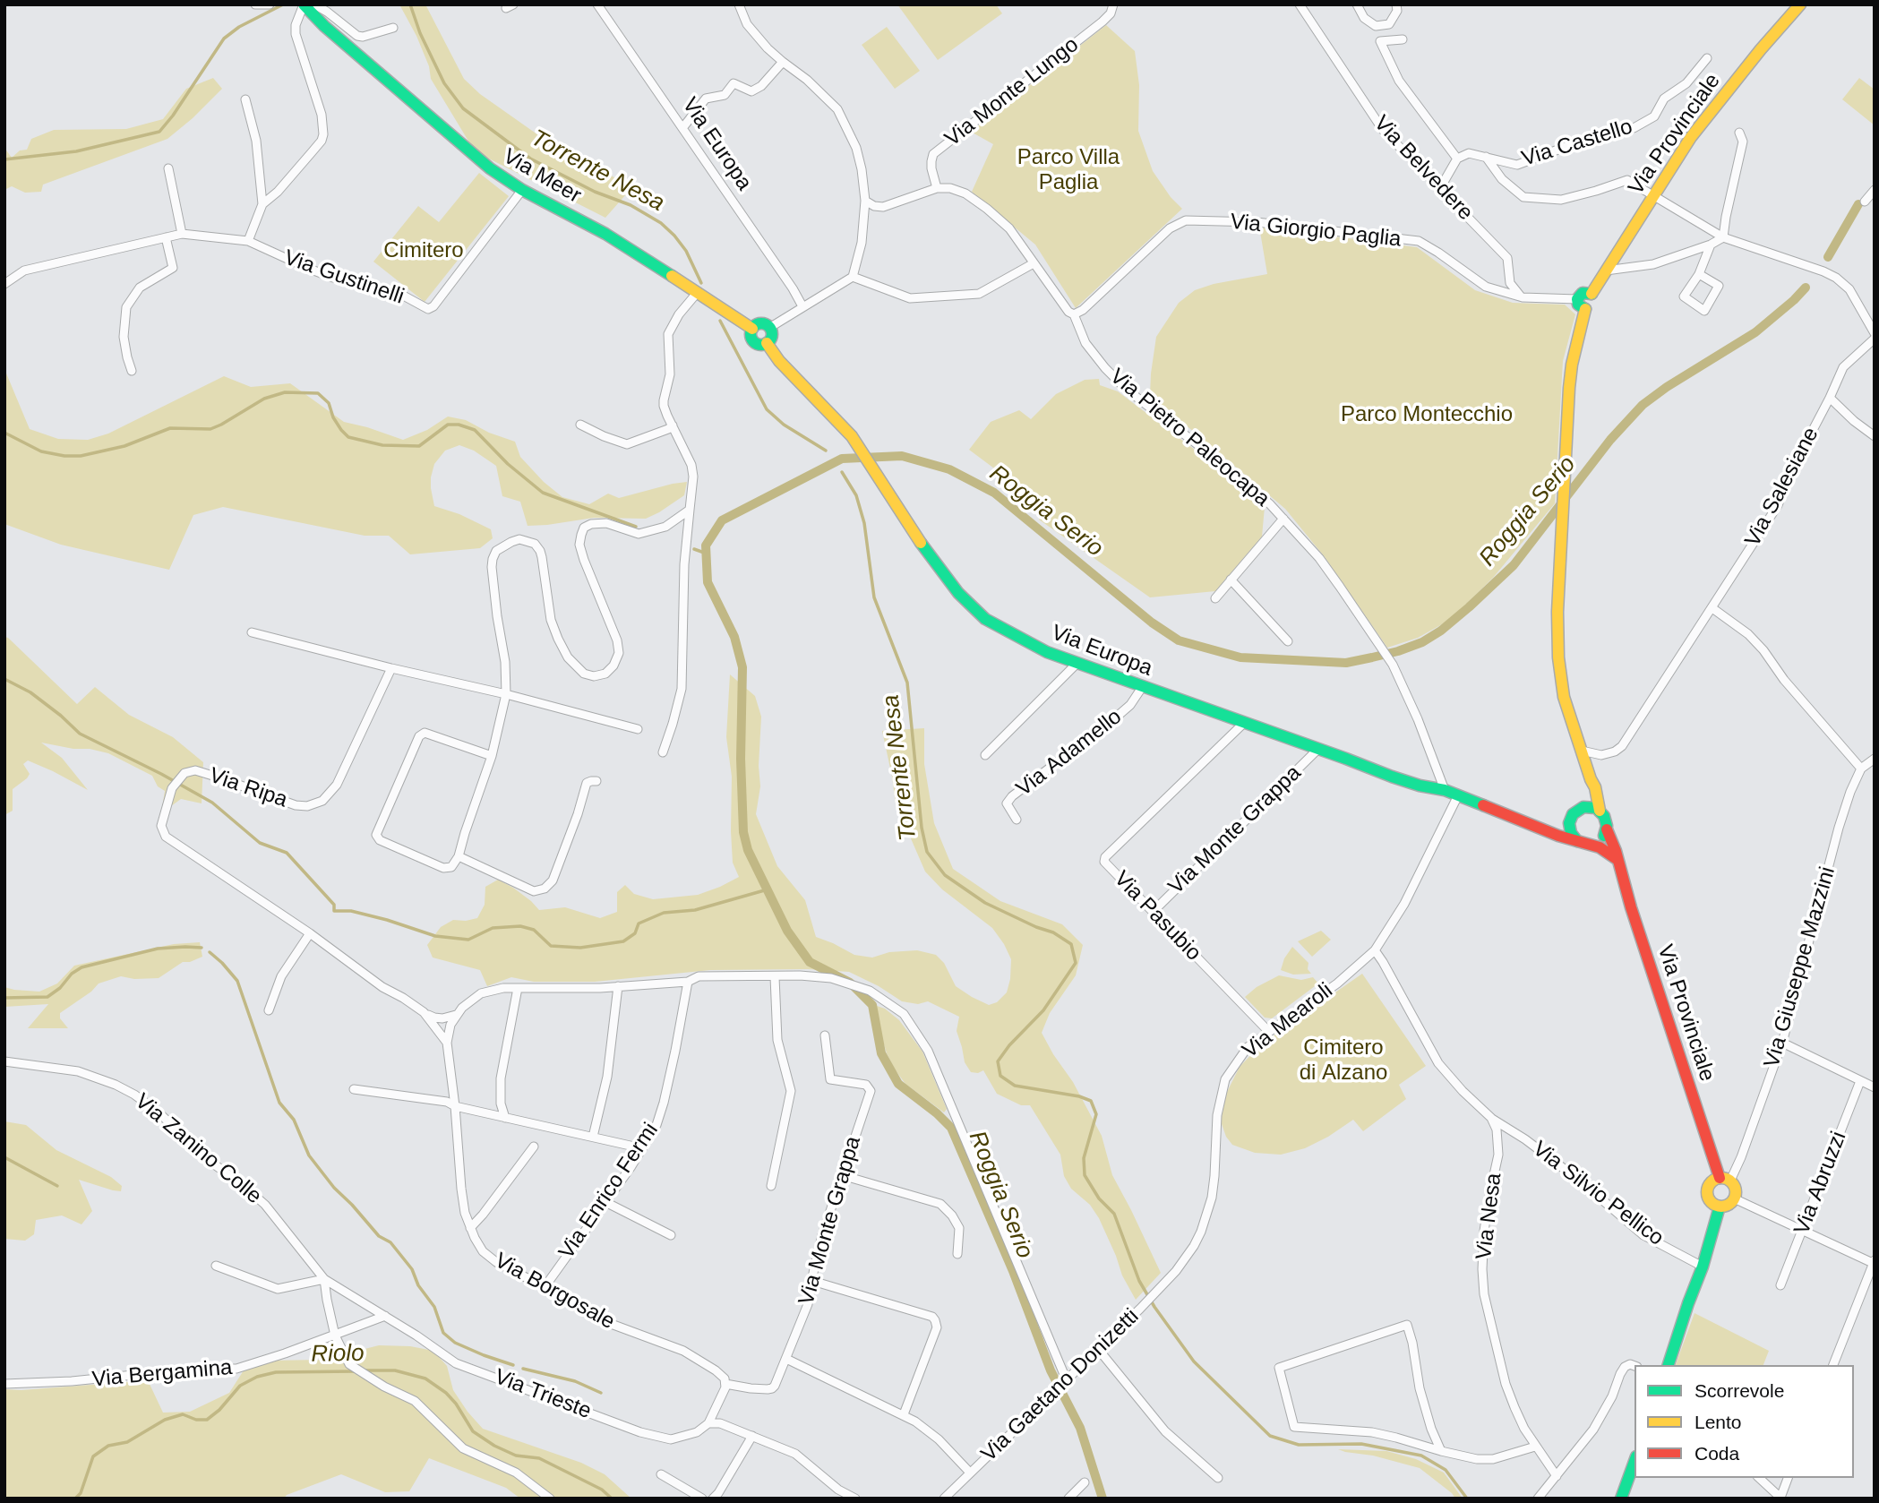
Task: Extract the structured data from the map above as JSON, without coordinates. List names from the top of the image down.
{
  "streets": {
    "street": [
      "Via Monte Lungo",
      "Via Provinciale",
      "Via Castello",
      "Via Europa",
      "Via Belvedere",
      "Via Meer",
      "Via Giorgio Paglia",
      "Via Gustinelli",
      "Via Pietro Paleocapa",
      "Via Salesiane",
      "Via Adamello",
      "Via Ripa",
      "Via Monte Grappa",
      "Via Pasubio",
      "Via Giuseppe Mazzini",
      "Via Mearoli",
      "Via Zanino Colle",
      "Via Abruzzi",
      "Via Enrico Fermi",
      "Via Silvio Pellico",
      "Via Nesa",
      "Via Borgosale",
      "Via Bergamina",
      "Via Gaetano Donizetti",
      "Via Trieste"
    ]
  },
  "crossings": [
    ["Via Monte Lungo", "Via Pietro Paleocapa"],
    ["Via Provinciale", "Via Europa"],
    ["Via Provinciale", "Via Giorgio Paglia"],
    ["Via Provinciale", "Via Giuseppe Mazzini"],
    ["Via Europa", "Via Meer"],
    ["Via Europa", "Via Pietro Paleocapa"],
    ["Via Europa", "Via Adamello"],
    ["Via Europa", "Via Monte Grappa"],
    ["Via Europa", "Via Pasubio"],
    ["Via Europa", "Via Mearoli"],
    ["Via Belvedere", "Via Giorgio Paglia"],
    ["Via Meer", "Via Gustinelli"],
    ["Via Giorgio Paglia", "Via Pietro Paleocapa"],
    ["Via Monte Grappa", "Via Pasubio"],
    ["Via Monte Grappa", "Via Borgosale"],
    ["Via Pasubio", "Via Mearoli"],
    ["Via Mearoli", "Via Nesa"],
    ["Via Mearoli", "Via Gaetano Donizetti"],
    ["Via Zanino Colle", "Via Bergamina"],
    ["Via Zanino Colle", "Via Trieste"],
    ["Via Enrico Fermi", "Via Borgosale"],
    ["Via Silvio Pellico", "Via Nesa"],
    ["Via Bergamina", "Via Trieste"]
  ],
  "water": ["Torrente Nesa", "Roggia Serio", "Riolo"],
  "parks": [
    "Parco Villa Paglia",
    "Cimitero",
    "Parco Montecchio",
    "Cimitero di Alzano"
  ],
  "legend": ["Scorrevole", "Lento", "Coda"]
}
